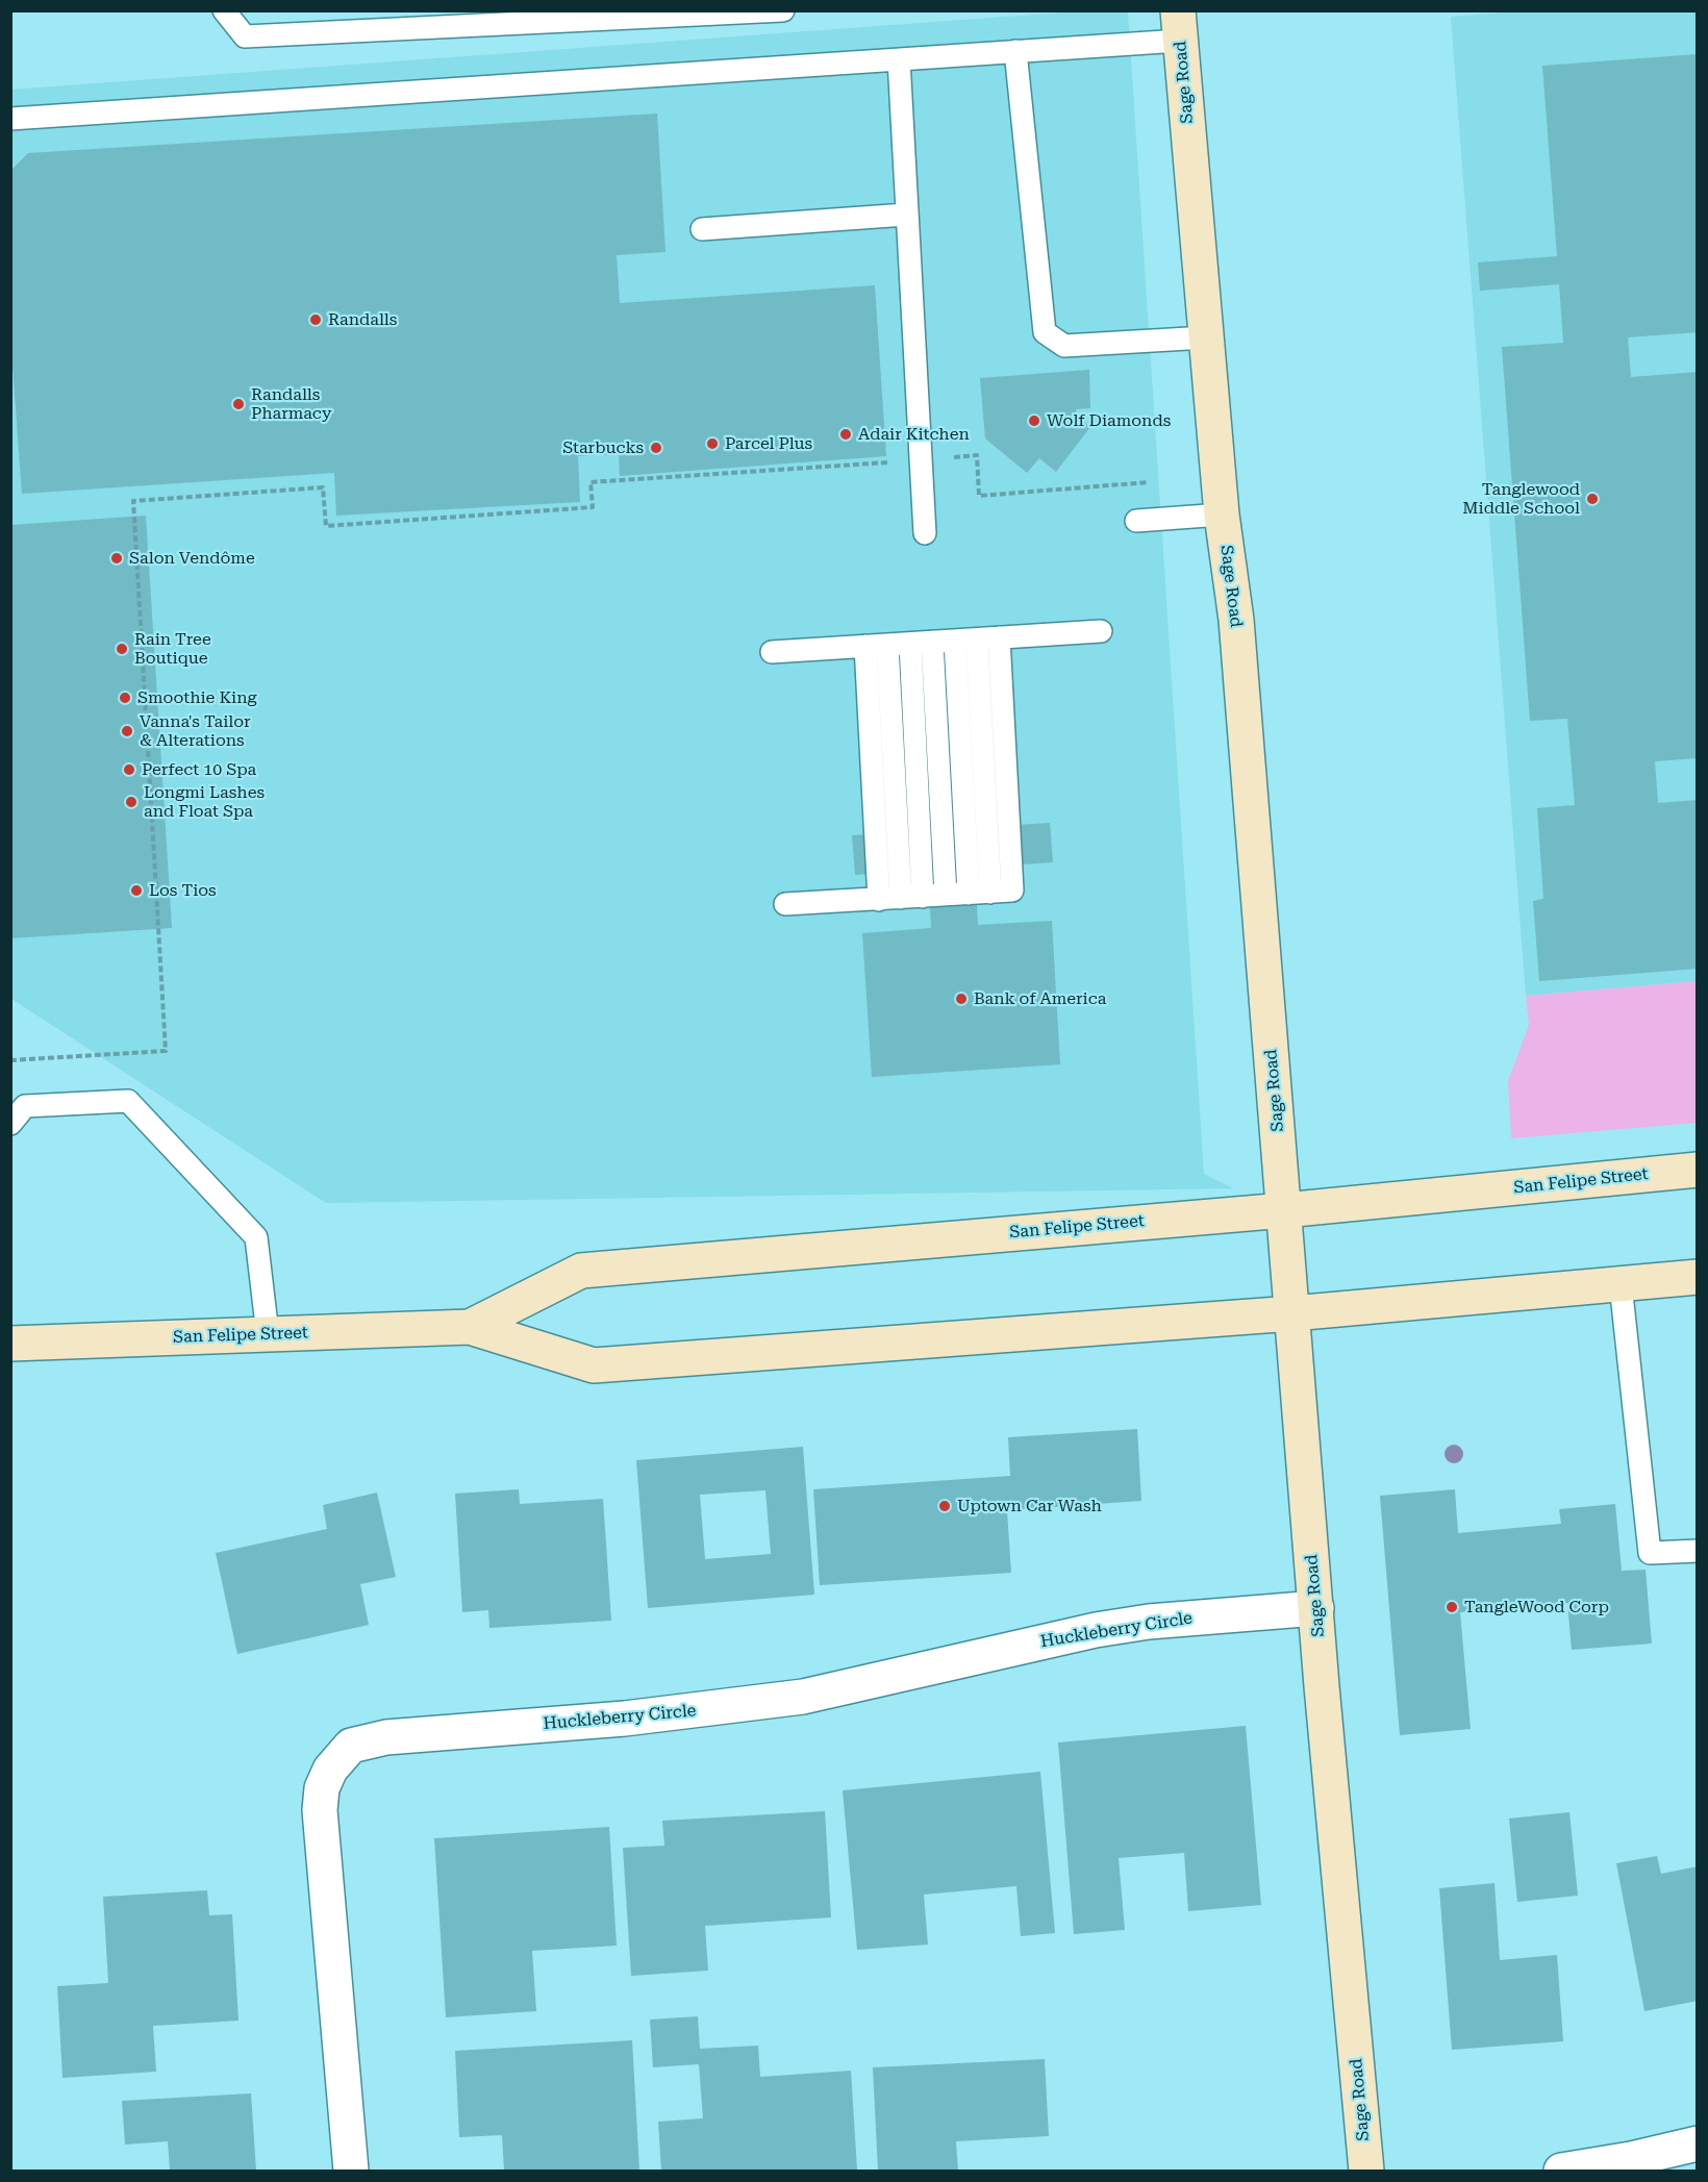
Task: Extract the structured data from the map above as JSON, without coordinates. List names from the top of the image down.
{
  "streets": {
    "main road": ["Sage Road", "San Felipe Street"],
    "street": ["Huckleberry Circle"]
  },
  "crossings": [
    ["Sage Road", "San Felipe Street"],
    ["Sage Road", "Huckleberry Circle"]
  ],
  "places": [
    "Randalls",
    "Randalls Pharmacy",
    "Wolf Diamonds",
    "Adair Kitchen",
    "Parcel Plus",
    "Starbucks",
    "Tanglewood Middle School",
    "Salon Vendôme",
    "Rain Tree Boutique",
    "Smoothie King",
    "Vanna's Tailor & Alterations",
    "Perfect 10 Spa",
    "Longmi Lashes and Float Spa",
    "Los Tios",
    "Bank of America",
    "Uptown Car Wash",
    "TangleWood Corp"
  ]
}
